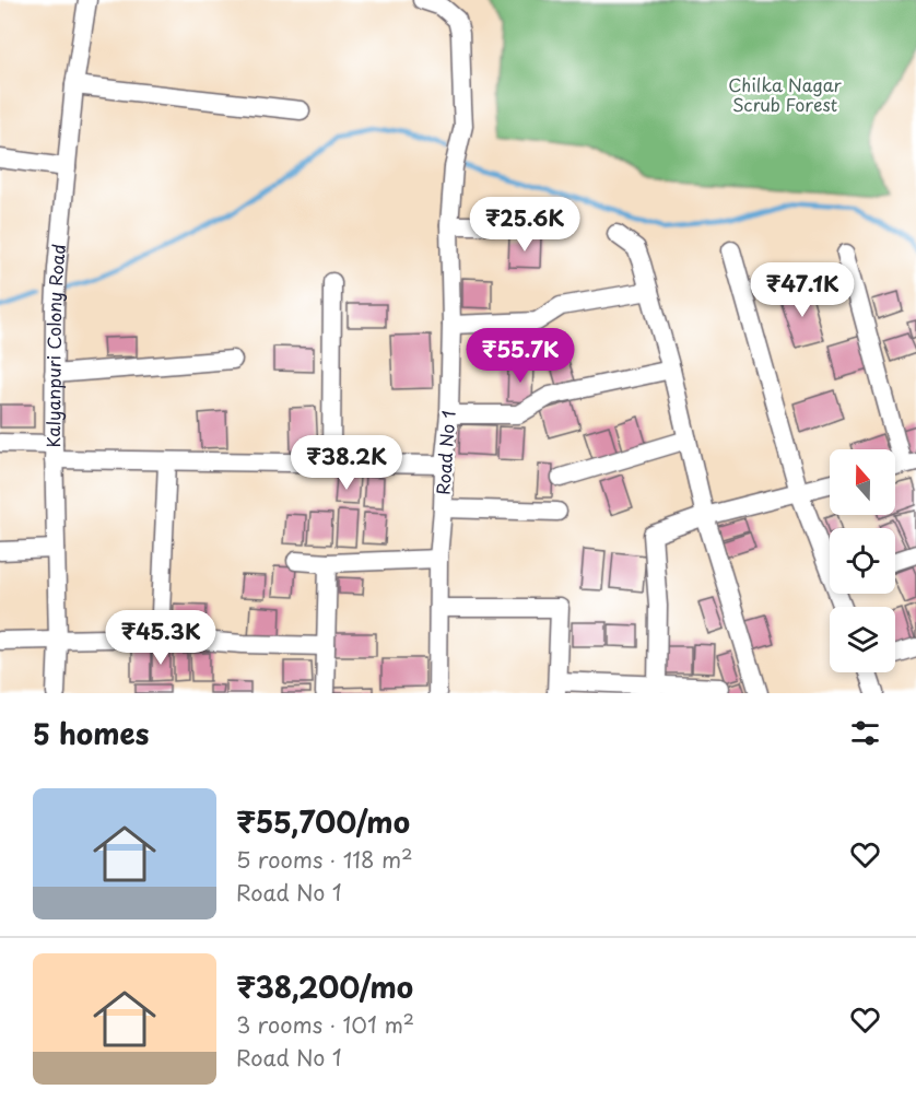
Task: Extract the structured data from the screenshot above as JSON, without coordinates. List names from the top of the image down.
{
  "streets": {
    "street": ["Kalyanpuri Colony Road", "Road No 1"]
  },
  "parks": ["Chilka Nagar Scrub Forest"],
  "north": "top",
  "page": {
    "price": [
      "₹25.6K",
      "₹47.1K",
      "₹55.7K",
      "₹38.2K",
      "₹45.3K"
    ],
    "heading": "5 homes",
    "list": [
      {
        "name": "₹55,700/mo",
        "note": "5 rooms · 118 m² · Road No 1"
      },
      {
        "name": "₹38,200/mo",
        "note": "3 rooms · 101 m² · Road No 1"
      }
    ]
  }
}
